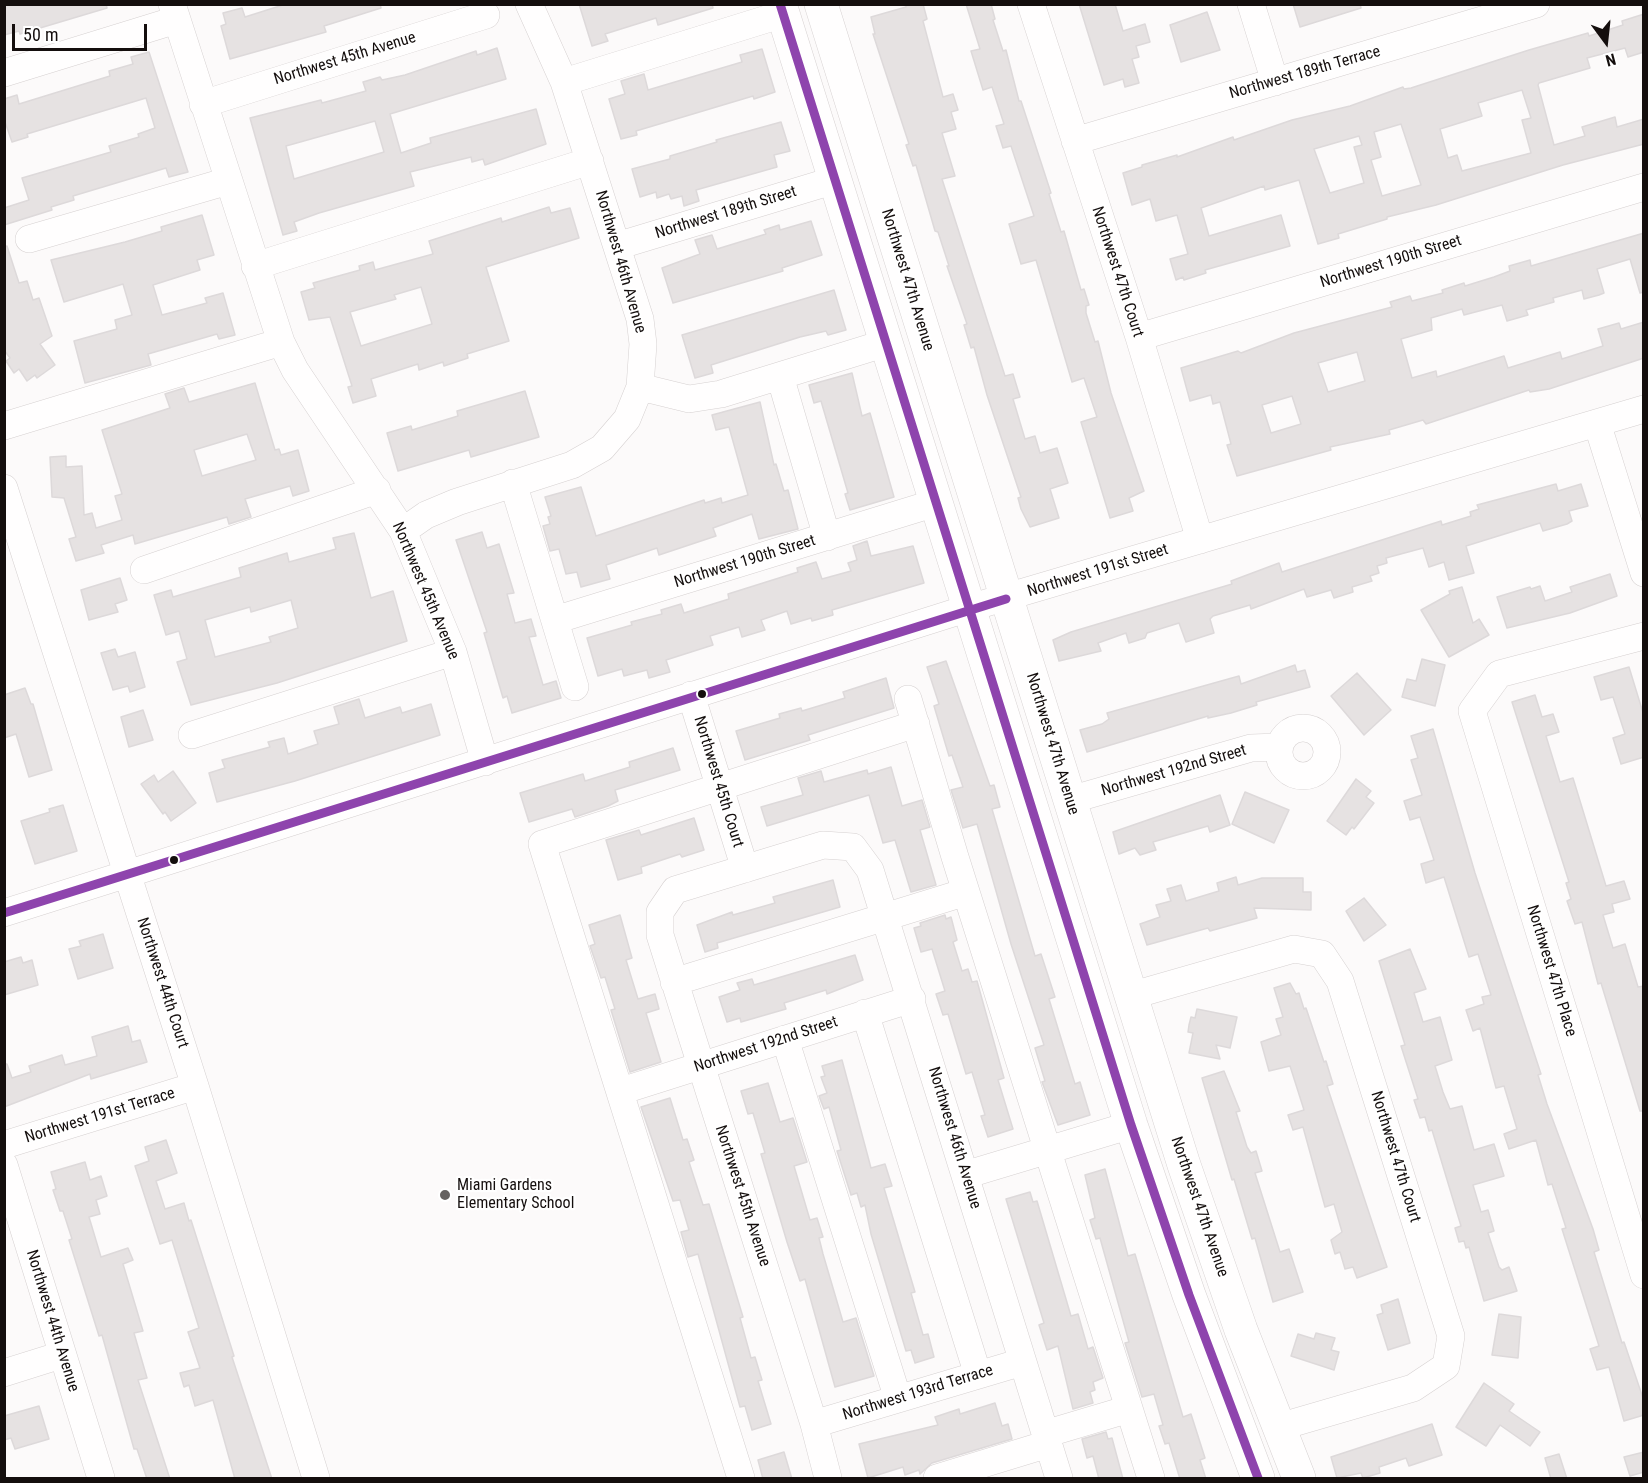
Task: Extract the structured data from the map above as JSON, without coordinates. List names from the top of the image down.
{
  "streets": {
    "main road": ["Northwest 47th Avenue"],
    "street": [
      "Northwest 45th Avenue",
      "Northwest 189th Terrace",
      "Northwest 189th Street",
      "Northwest 46th Avenue",
      "Northwest 190th Street",
      "Northwest 47th Court",
      "Northwest 191st Street",
      "Northwest 192nd Street",
      "Northwest 45th Court",
      "Northwest 47th Place",
      "Northwest 44th Court",
      "Northwest 191st Terrace",
      "Northwest 44th Avenue",
      "Northwest 193rd Terrace"
    ]
  },
  "crossings": [
    ["Northwest 45th Avenue", "Northwest 46th Avenue"],
    ["Northwest 45th Avenue", "Northwest 191st Street"],
    ["Northwest 45th Avenue", "Northwest 192nd Street"],
    ["Northwest 45th Avenue", "Northwest 45th Court"],
    ["Northwest 45th Avenue", "Northwest 193rd Terrace"],
    ["Northwest 189th Terrace", "Northwest 47th Court"],
    ["Northwest 189th Street", "Northwest 46th Avenue"],
    ["Northwest 46th Avenue", "Northwest 192nd Street"],
    ["Northwest 46th Avenue", "Northwest 45th Court"],
    ["Northwest 46th Avenue", "Northwest 193rd Terrace"],
    ["Northwest 190th Street", "Northwest 47th Court"],
    ["Northwest 47th Court", "Northwest 47th Avenue"],
    ["Northwest 47th Court", "Northwest 191st Street"],
    ["Northwest 47th Avenue", "Northwest 191st Street"],
    ["Northwest 47th Avenue", "Northwest 192nd Street"],
    ["Northwest 191st Street", "Northwest 45th Court"],
    ["Northwest 191st Street", "Northwest 44th Court"],
    ["Northwest 44th Court", "Northwest 191st Terrace"]
  ],
  "places": ["Miami Gardens Elementary School"],
  "scale_bar": "50 m",
  "north": "bottom"
}
